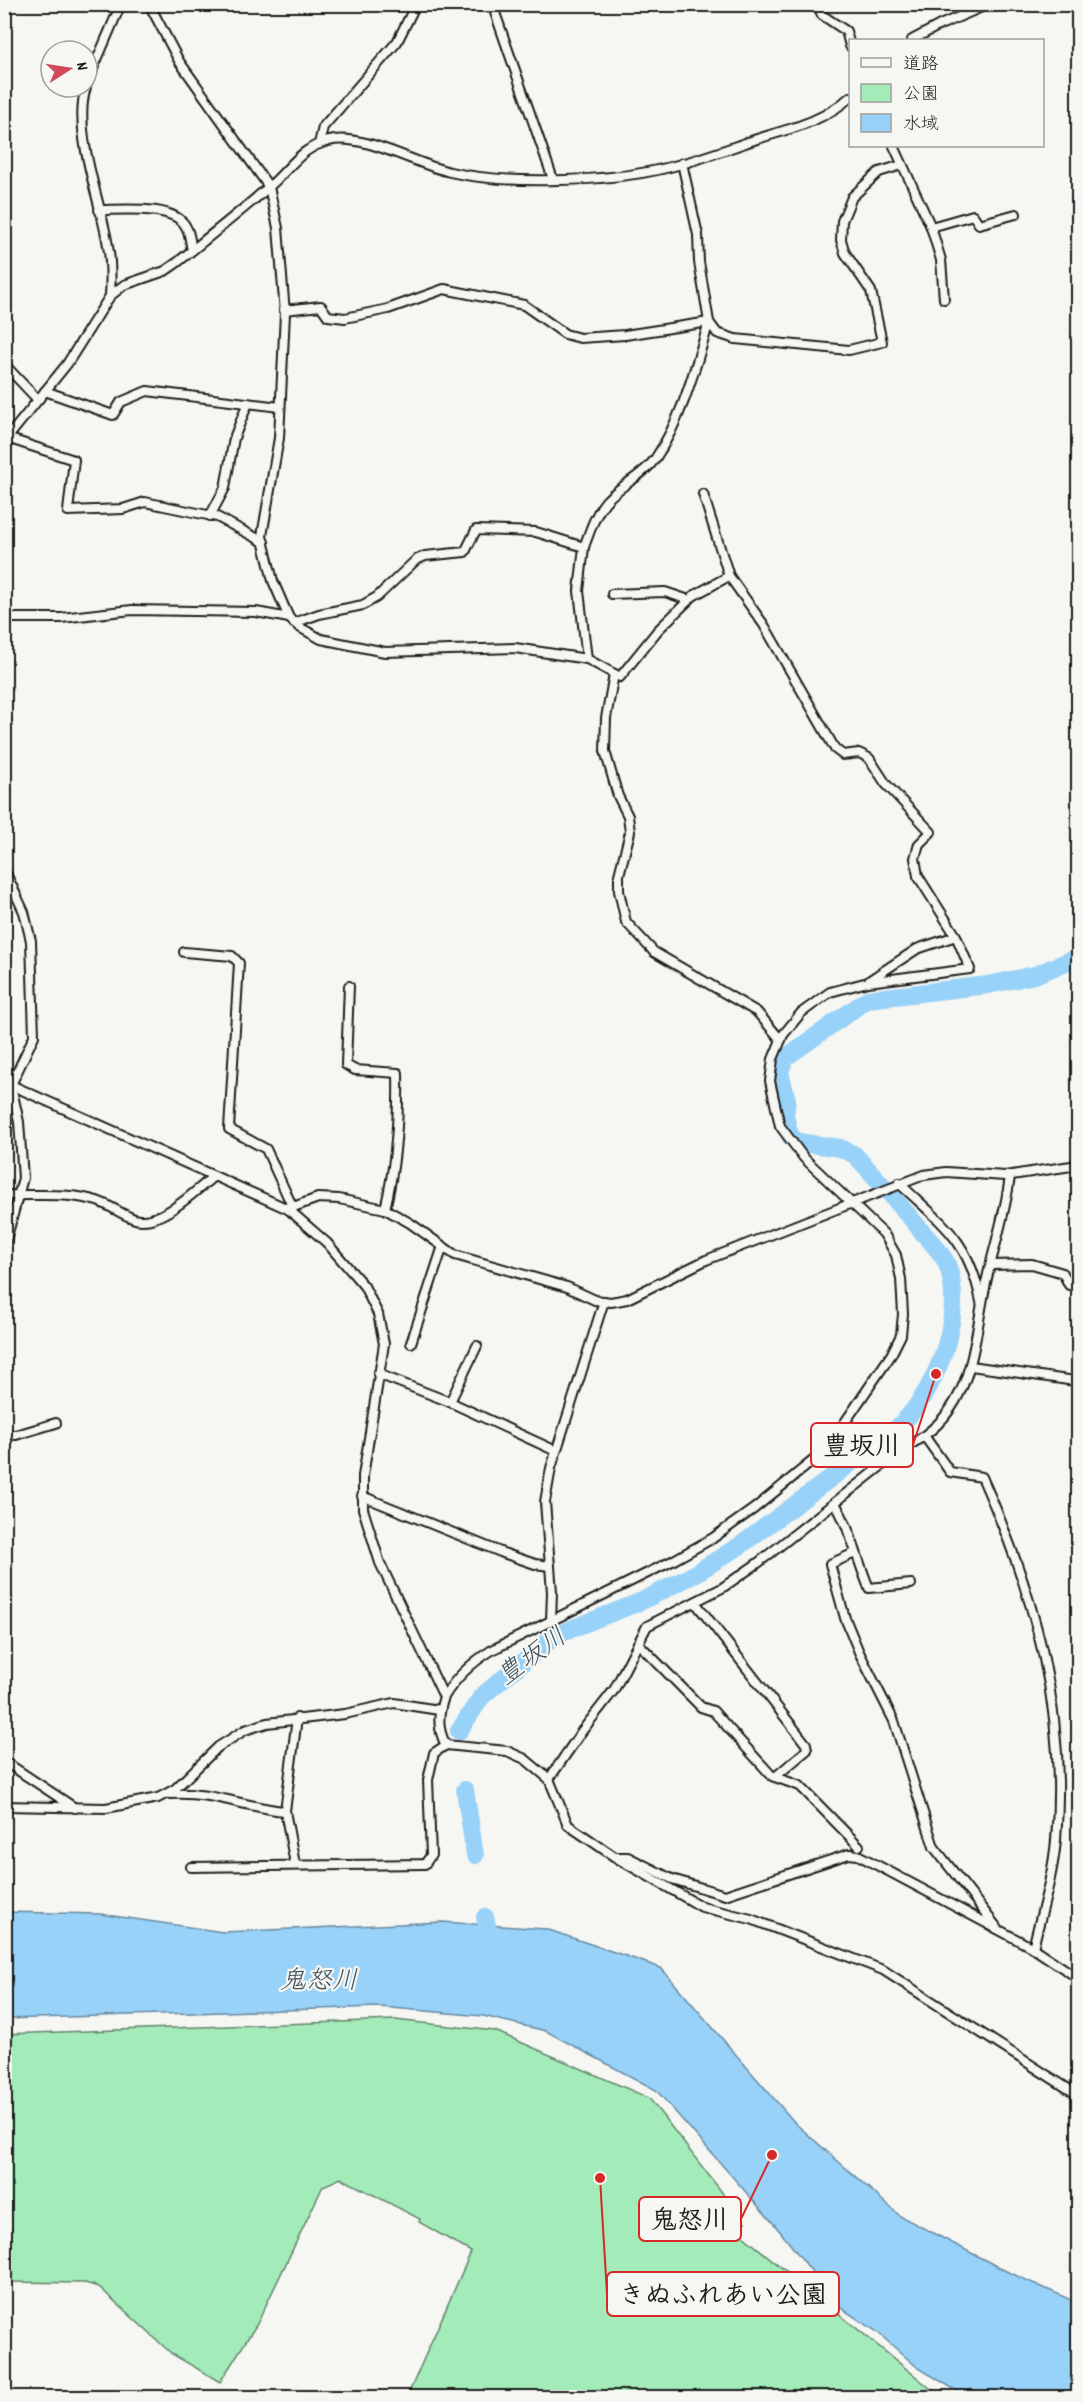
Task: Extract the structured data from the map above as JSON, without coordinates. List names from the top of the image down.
{
  "water": ["豊坂川", "鬼怒川"],
  "places": ["豊坂川", "鬼怒川", "きぬふれあい公園"],
  "legend": ["道路", "公園", "水域"],
  "north": "right"
}
